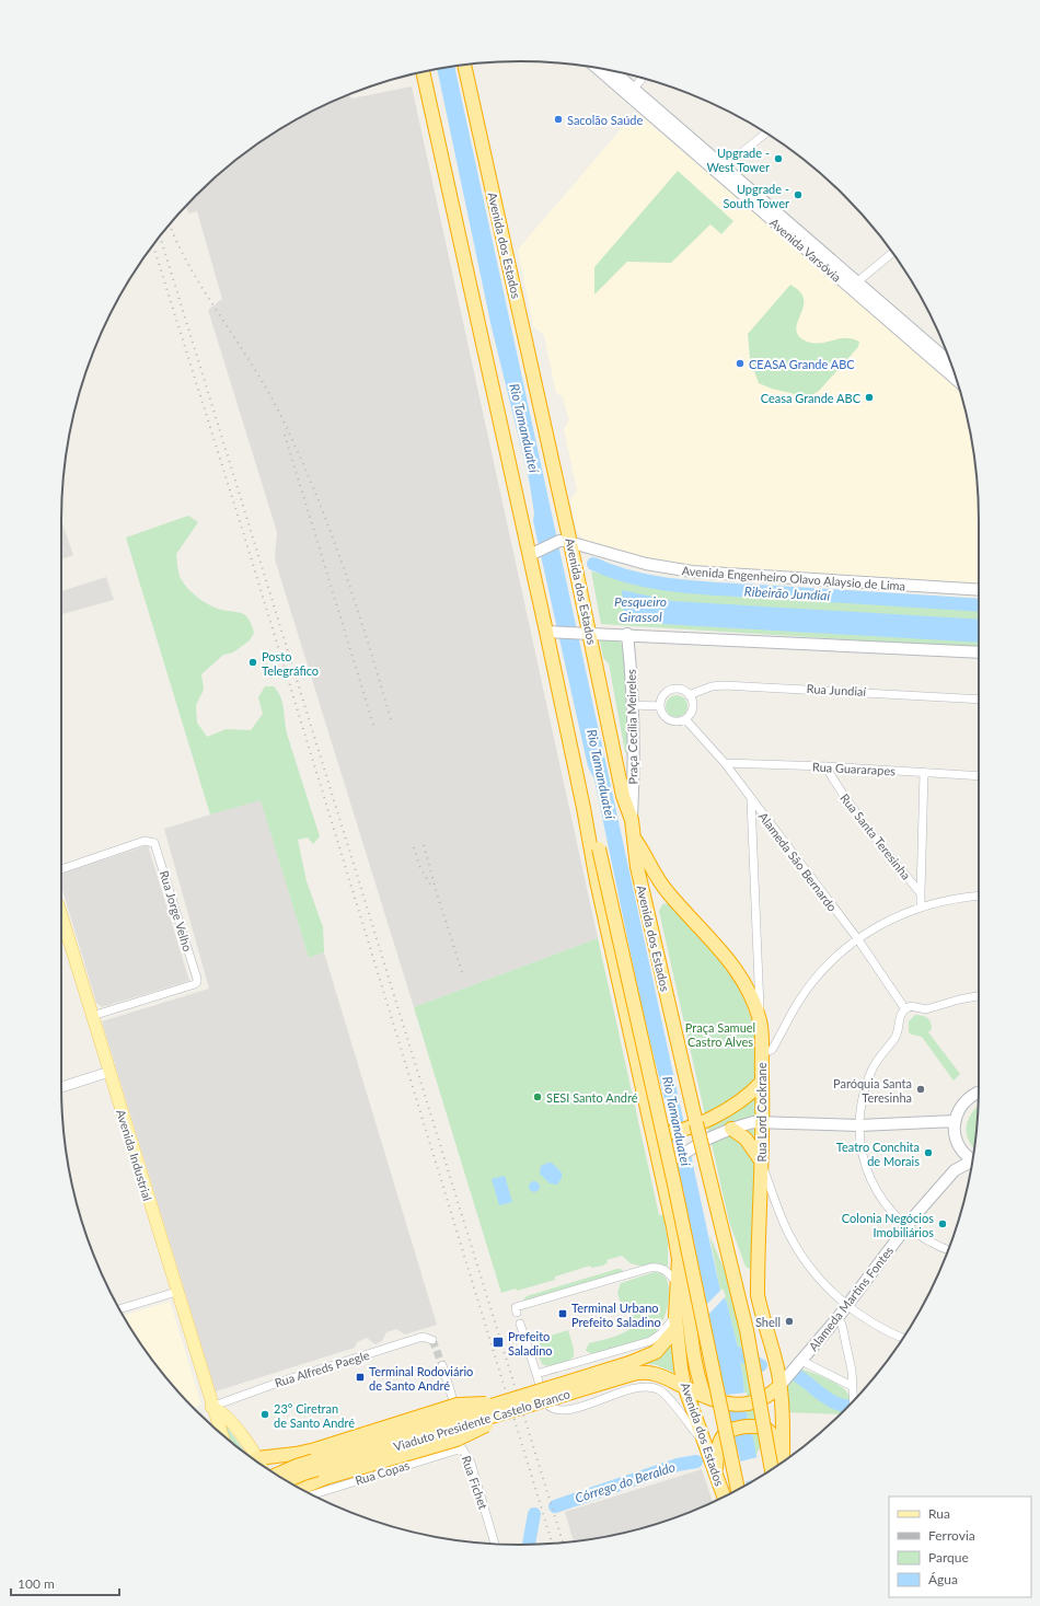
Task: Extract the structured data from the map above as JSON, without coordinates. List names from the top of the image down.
{
  "streets": {
    "highway": ["Avenida dos Estados", "Rua Lord Cockrane", "Viaduto Presidente Castelo Branco"],
    "main road": [
      "Avenida Varsóvia",
      "Avenida Engenheiro Olavo Alaysio de Lima",
      "Praça Cecília Meireles",
      "Avenida Industrial",
      "Alameda Martins Fontes"
    ],
    "street": [
      "Rua Jundiaí",
      "Rua Guararapes",
      "Rua Santa Teresinha",
      "Alameda São Bernardo",
      "Rua Jorge Velho",
      "Rua Alfreds Paegle",
      "Rua Copas",
      "Rua Fichet"
    ]
  },
  "crossings": [
    ["Avenida dos Estados", "Avenida Engenheiro Olavo Alaysio de Lima"],
    ["Avenida dos Estados", "Praça Cecília Meireles"],
    ["Avenida dos Estados", "Viaduto Presidente Castelo Branco"],
    ["Rua Jundiaí", "Alameda São Bernardo"],
    ["Rua Guararapes", "Rua Santa Teresinha"],
    ["Rua Guararapes", "Alameda São Bernardo"],
    ["Alameda São Bernardo", "Rua Lord Cockrane"],
    ["Rua Jorge Velho", "Avenida Industrial"],
    ["Avenida Industrial", "Rua Alfreds Paegle"],
    ["Rua Copas", "Rua Fichet"]
  ],
  "water": [
    "Rio Tamanduateí",
    "Ribeirão Jundiaí",
    "Pesqueiro Girassol",
    "Córrego do Beraldo"
  ],
  "parks": ["Praça Samuel Castro Alves"],
  "places": {
    "other": [
      "Sacolão Saúde",
      "Upgrade - West Tower",
      "Upgrade - South Tower",
      "CEASA Grande ABC",
      "Ceasa Grande ABC",
      "Posto Telegráfico",
      "Paróquia Santa Teresinha",
      "SESI Santo André",
      "Teatro Conchita de Morais",
      "Colonia Negócios Imobiliários",
      "Shell",
      "23° Ciretran de Santo André"
    ],
    "transit": ["Terminal Urbano Prefeito Saladino", "Prefeito Saladino", "Terminal Rodoviário de Santo André"]
  },
  "legend": [
    "Rua",
    "Ferrovia",
    "Parque",
    "Água"
  ],
  "scale_bar": "100 m"
}
